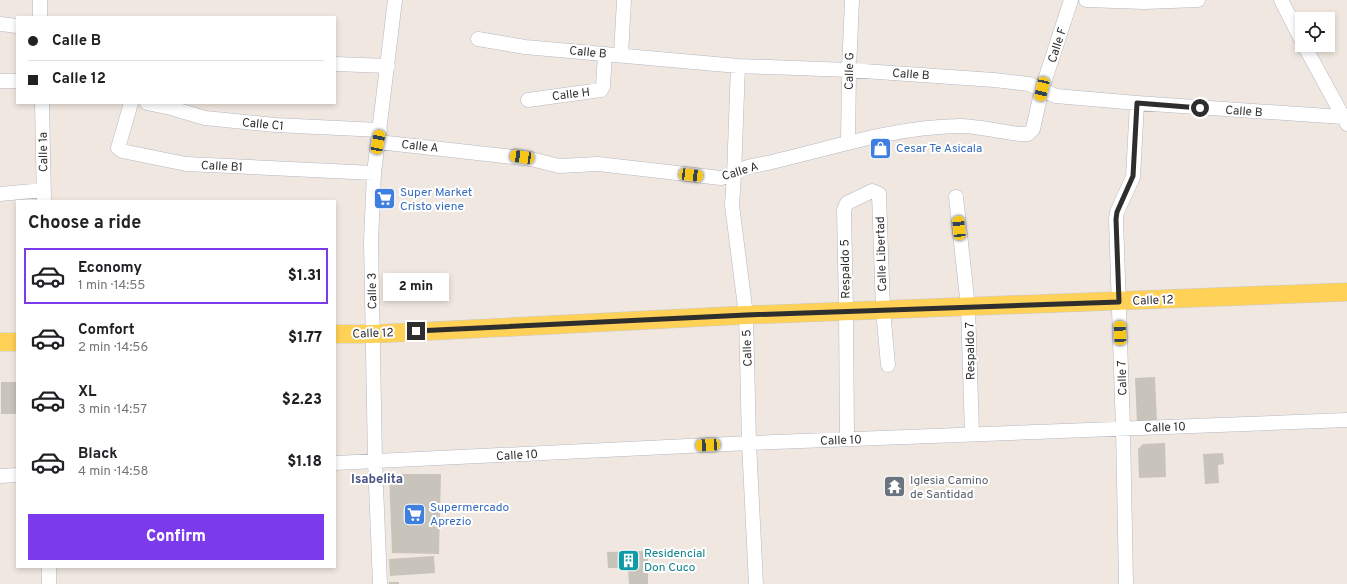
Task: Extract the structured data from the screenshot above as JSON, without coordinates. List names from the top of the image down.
{
  "streets": {
    "main road": ["Calle 12"],
    "street": [
      "Calle F",
      "Calle B",
      "Calle G",
      "Calle H",
      "Calle C1",
      "Calle A",
      "Calle 1a",
      "Calle B1",
      "Calle Libertad",
      "Respaldo 5",
      "Calle 3",
      "Calle 5",
      "Respaldo 7",
      "Calle 7",
      "Calle 10"
    ]
  },
  "crossings": [
    ["Calle F", "Calle B"],
    ["Calle F", "Calle A"],
    ["Calle B", "Calle G"],
    ["Calle B", "Calle H"],
    ["Calle B", "Calle A"],
    ["Calle B", "Calle 5"],
    ["Calle B", "Calle 7"],
    ["Calle G", "Calle A"],
    ["Calle C1", "Calle A"],
    ["Calle C1", "Calle 3"],
    ["Calle A", "Calle 3"],
    ["Calle A", "Calle 5"],
    ["Calle B1", "Calle 3"],
    ["Calle Libertad", "Respaldo 5"],
    ["Calle Libertad", "Calle 12"],
    ["Respaldo 5", "Calle 12"],
    ["Respaldo 5", "Calle 10"],
    ["Calle 3", "Calle 12"],
    ["Calle 3", "Calle 10"],
    ["Calle 12", "Calle 5"],
    ["Calle 12", "Respaldo 7"],
    ["Calle 12", "Calle 7"],
    ["Calle 5", "Calle 10"],
    ["Respaldo 7", "Calle 10"],
    ["Calle 7", "Calle 10"]
  ],
  "districts": ["Isabelita"],
  "places": {
    "shop": ["Cesar Te Asicala"],
    "supermarket": ["Super Market Cristo viene", "Supermercado Aprezio"],
    "temple": ["Iglesia Camino de Santidad"],
    "building": ["Residencial Don Cuco"]
  },
  "page": {
    "banner": ["Calle B", "Calle 12"],
    "heading": "Choose a ride",
    "list": [
      {
        "name": "Economy",
        "note": "1 min · 14:55",
        "value": "$1.31"
      },
      {
        "name": "Comfort",
        "note": "2 min · 14:56",
        "value": "$1.77"
      },
      {
        "name": "XL",
        "note": "3 min · 14:57",
        "value": "$2.23"
      },
      {
        "name": "Black",
        "note": "4 min · 14:58",
        "value": "$1.18"
      }
    ],
    "bubble": "2 min",
    "buttons": "Confirm"
  }
}
